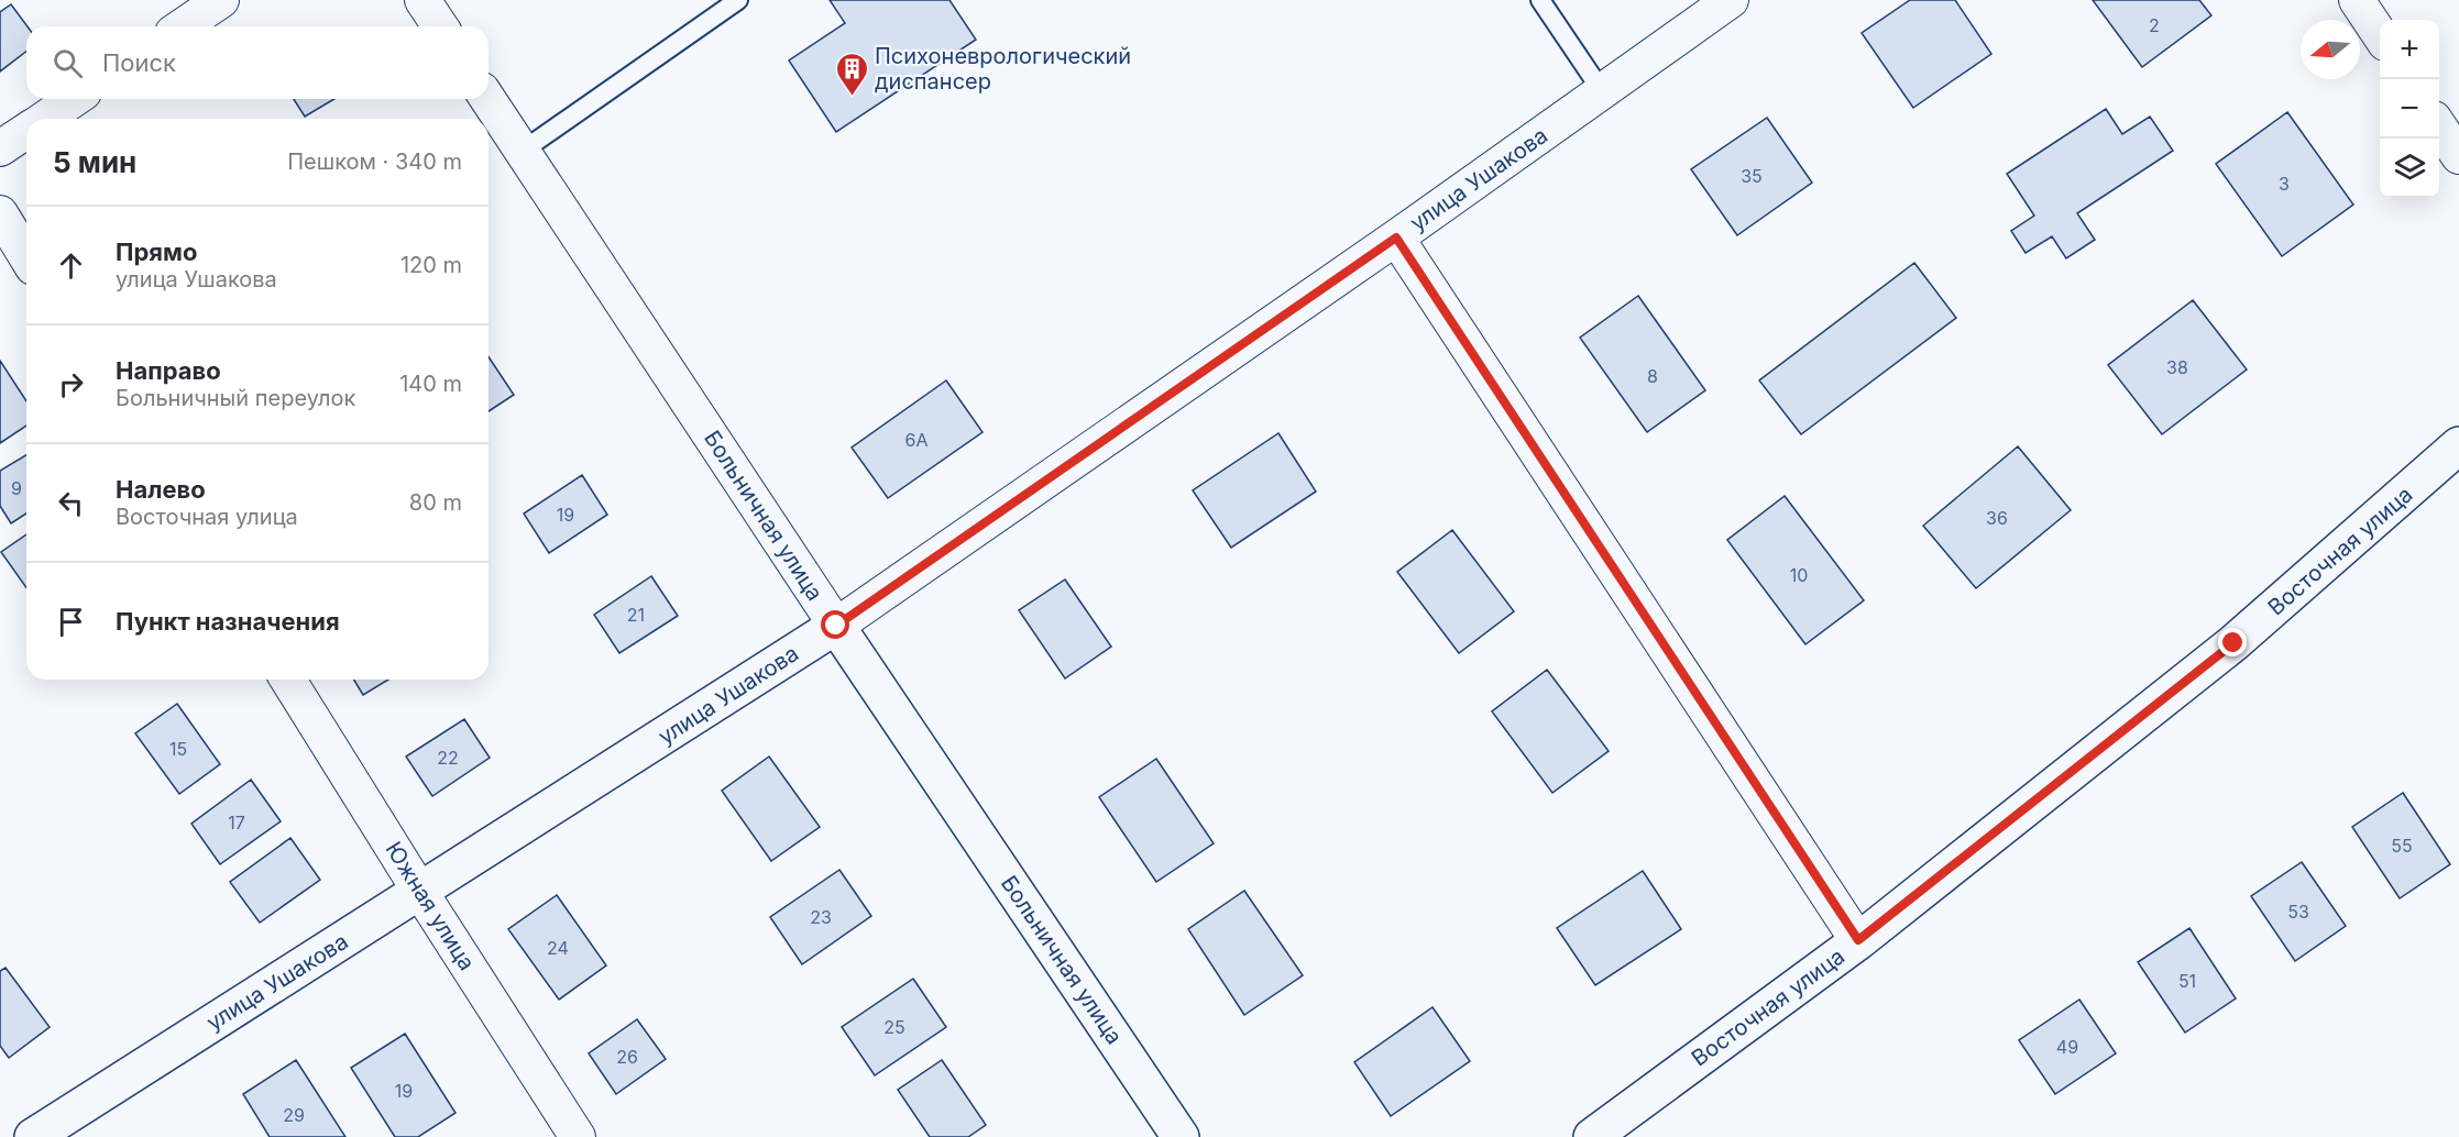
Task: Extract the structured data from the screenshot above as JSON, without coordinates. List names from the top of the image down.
{
  "streets": {
    "street": [
      "улица Ушакова",
      "Больничная улица",
      "Восточная улица",
      "Южная улица"
    ]
  },
  "crossings": [
    ["улица Ушакова", "Больничная улица"],
    ["улица Ушакова", "Южная улица"]
  ],
  "places": {
    "building": ["Психоневрологический диспансер"]
  },
  "house_numbers": [
    "2",
    "35",
    "3",
    "38",
    "8",
    "6А",
    "9",
    "19",
    "36",
    "10",
    "21",
    "15",
    "22",
    "17",
    "55",
    "53",
    "23",
    "24",
    "51",
    "25",
    "49",
    "26",
    "19",
    "29"
  ],
  "north": "left",
  "page": {
    "map_buttons": ["+", "−"],
    "search": "Поиск",
    "heading": ["5 мин", "Пешком · 340 m"],
    "list": [
      ["Прямо", "улица Ушакова", "120 m"],
      ["Направо", "Больничный переулок", "140 m"],
      ["Налево", "Восточная улица", "80 m"],
      "Пункт назначения"
    ]
  }
}
